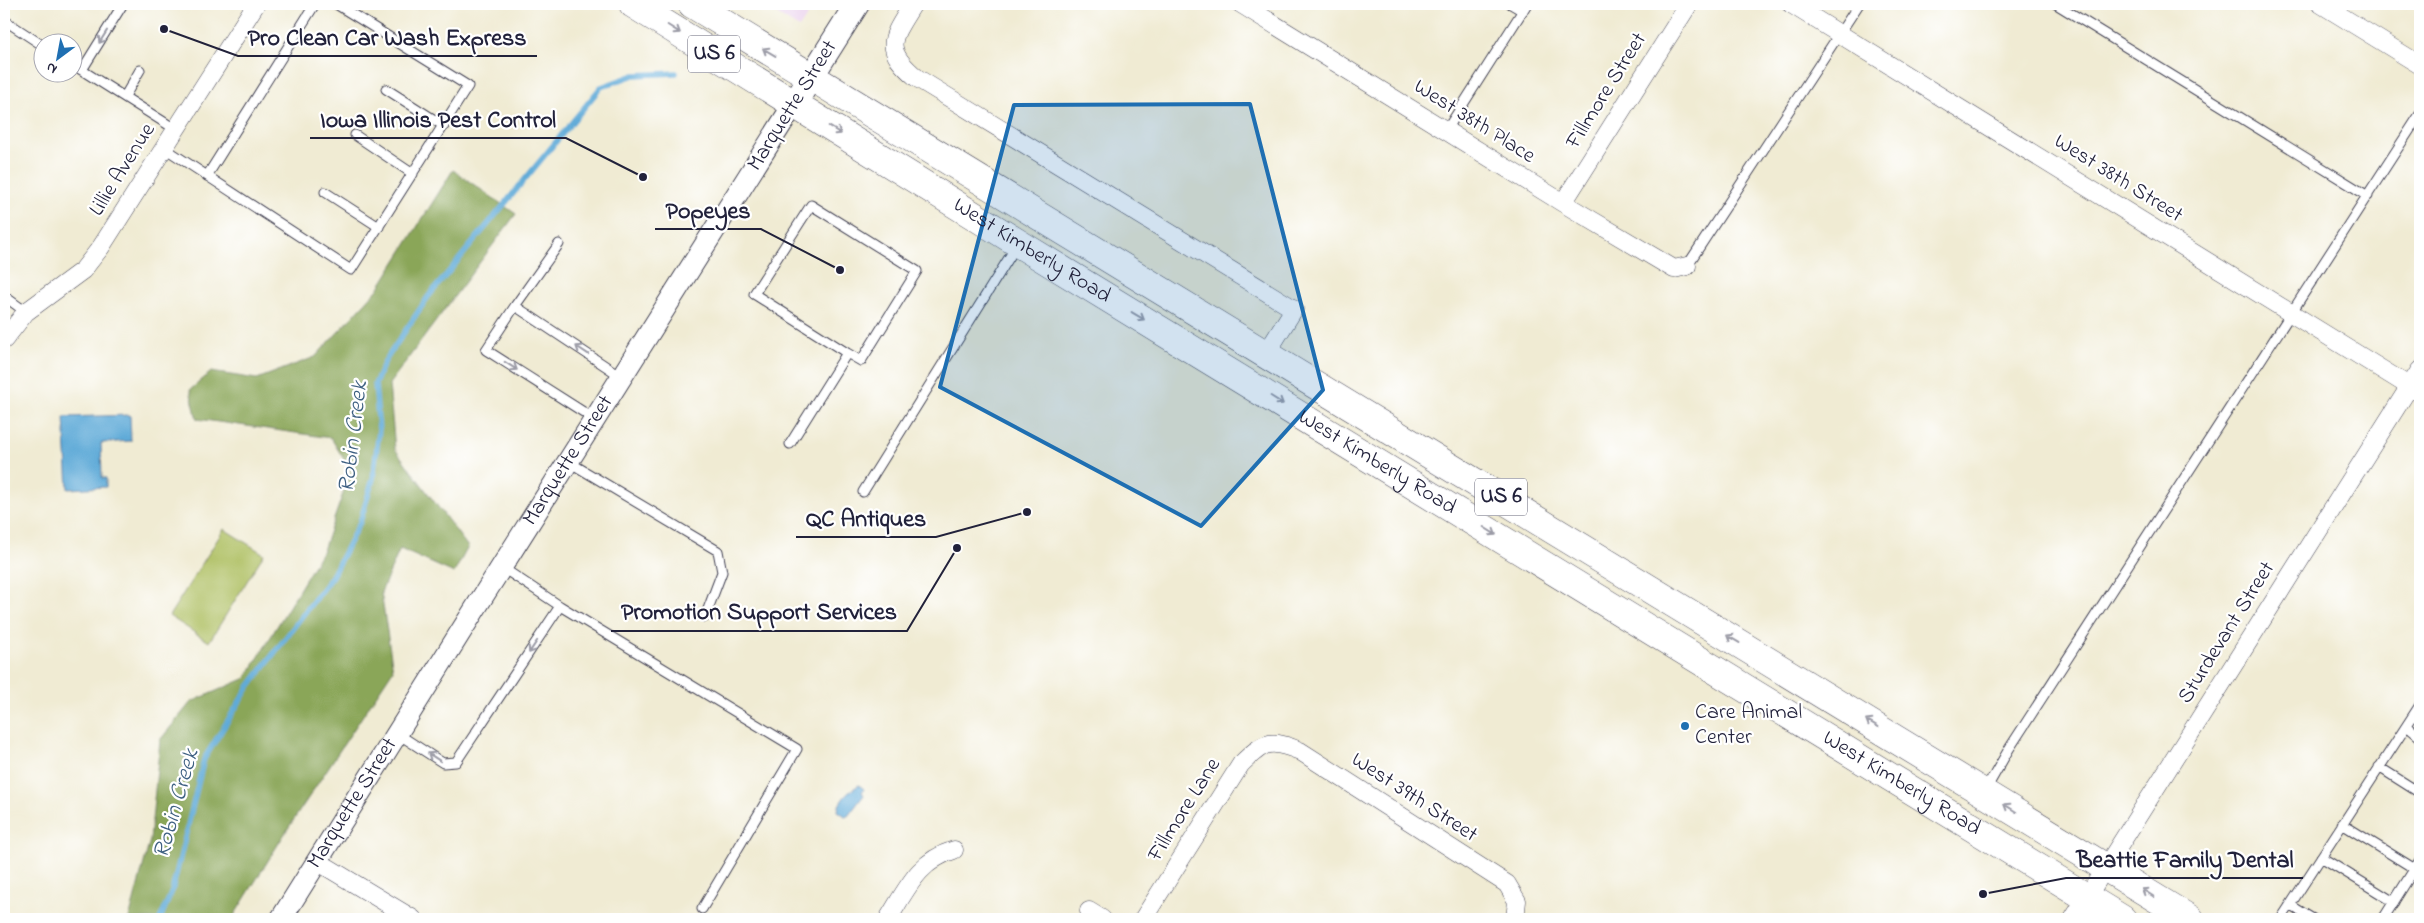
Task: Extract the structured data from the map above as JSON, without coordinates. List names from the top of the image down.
{
  "streets": {
    "main road": ["US 6", "Marquette Street", "West Kimberly Road"],
    "street": [
      "Fillmore Street",
      "West 38th Place",
      "Lillie Avenue",
      "West 38th Street",
      "Sturdevant Street",
      "West 39th Street",
      "Fillmore Lane"
    ]
  },
  "crossings": [
    ["Fillmore Street", "West 38th Place"],
    ["Marquette Street", "West Kimberly Road"],
    ["West 38th Street", "Sturdevant Street"],
    ["West Kimberly Road", "Sturdevant Street"],
    ["West 39th Street", "Fillmore Lane"]
  ],
  "water": ["Robin Creek"],
  "places": [
    "Pro Clean Car Wash Express",
    "Iowa Illinois Pest Control",
    "Popeyes",
    "QC Antiques",
    "Promotion Support Services",
    "Care Animal Center",
    "Beattie Family Dental"
  ],
  "north": "bottom left"
}
